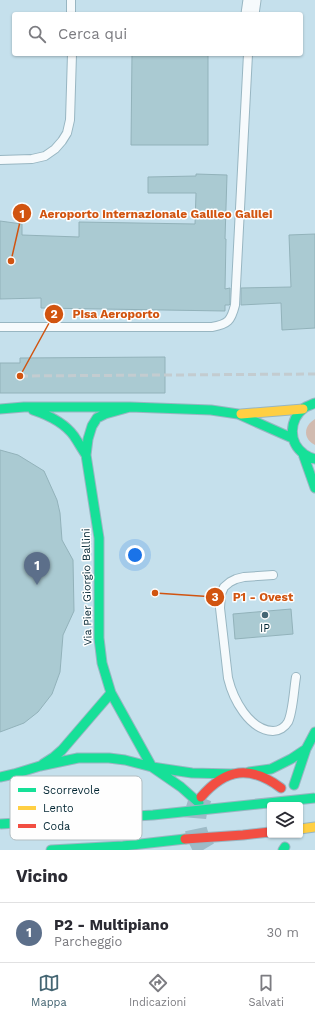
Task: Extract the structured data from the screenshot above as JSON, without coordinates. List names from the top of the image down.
{
  "streets": {
    "main road": ["Via Pier Giorgio Ballini"]
  },
  "places": [
    "Aeroporto internazionale Galileo Galilei",
    "Pisa Aeroporto",
    "P1 - Ovest",
    "IP"
  ],
  "legend": ["Scorrevole", "Lento", "Coda"],
  "page": {
    "search": "Cerca qui",
    "pins": "1",
    "heading": "Vicino",
    "list": [
      {
        "mark": "1",
        "name": "P2 - Multipiano",
        "note": "Parcheggio",
        "value": "30 m"
      }
    ],
    "nav": ["Mappa", "Indicazioni", "Salvati"]
  }
}
